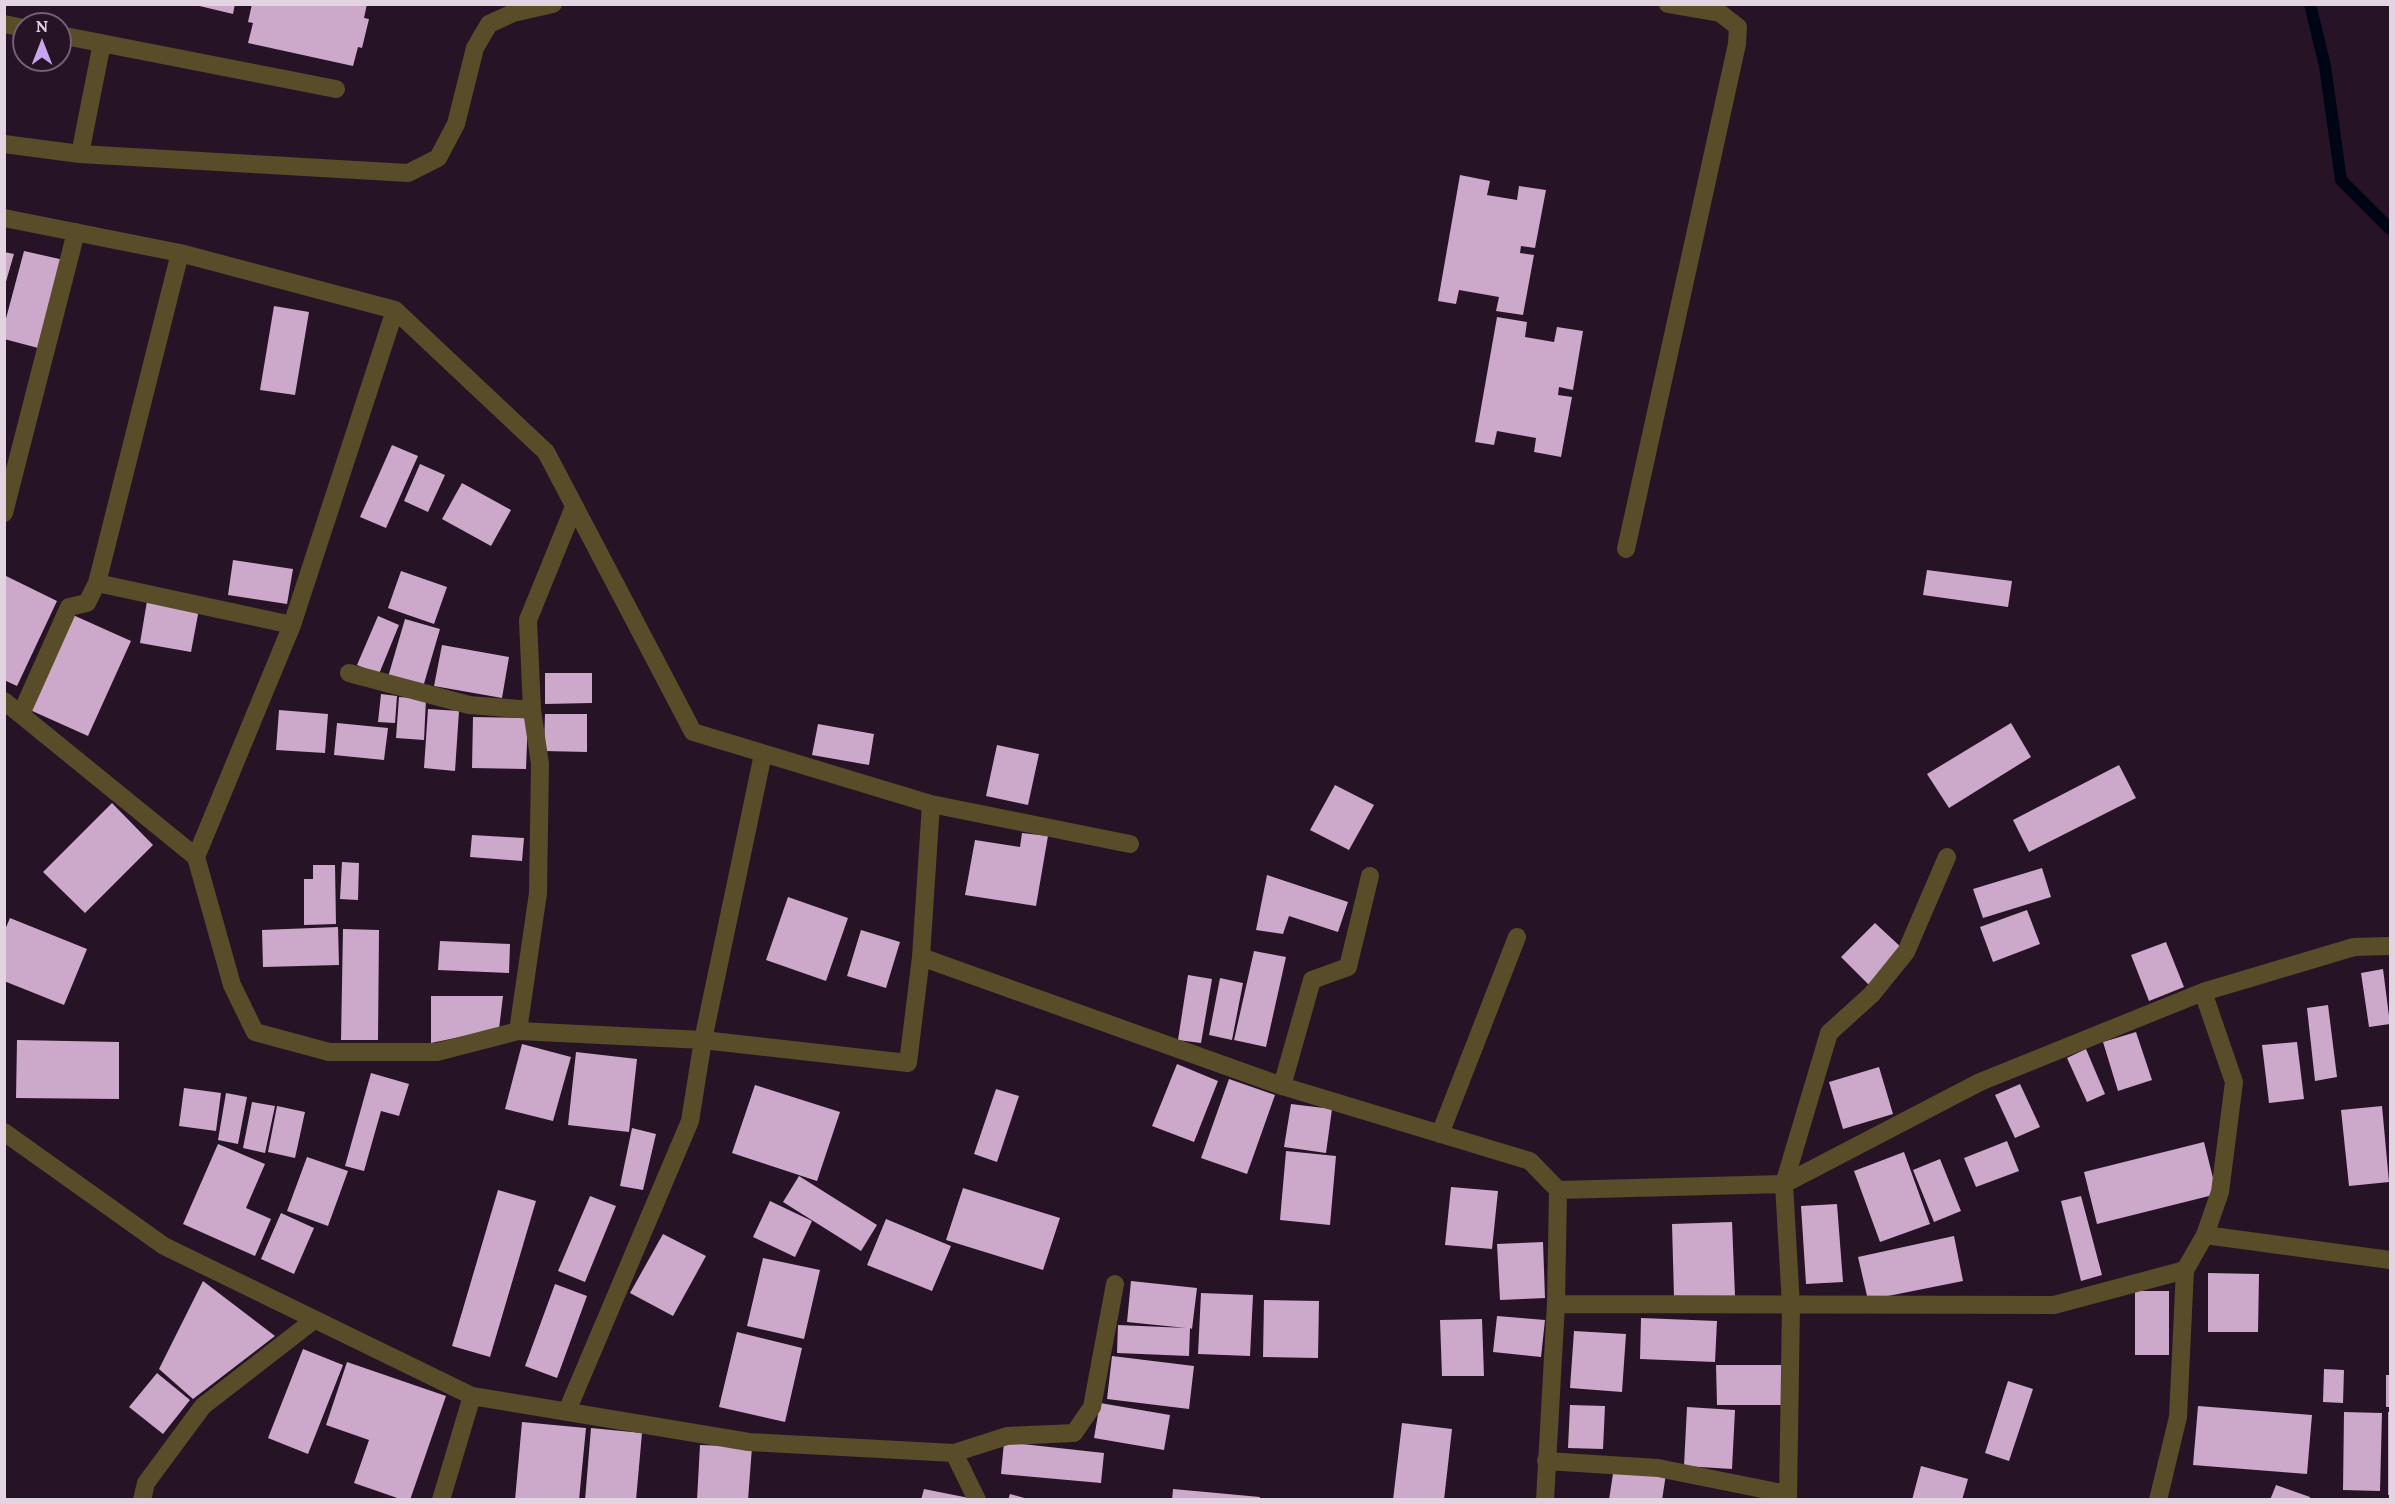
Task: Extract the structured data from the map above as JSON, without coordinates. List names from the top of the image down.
{
  "north": "top"
}
